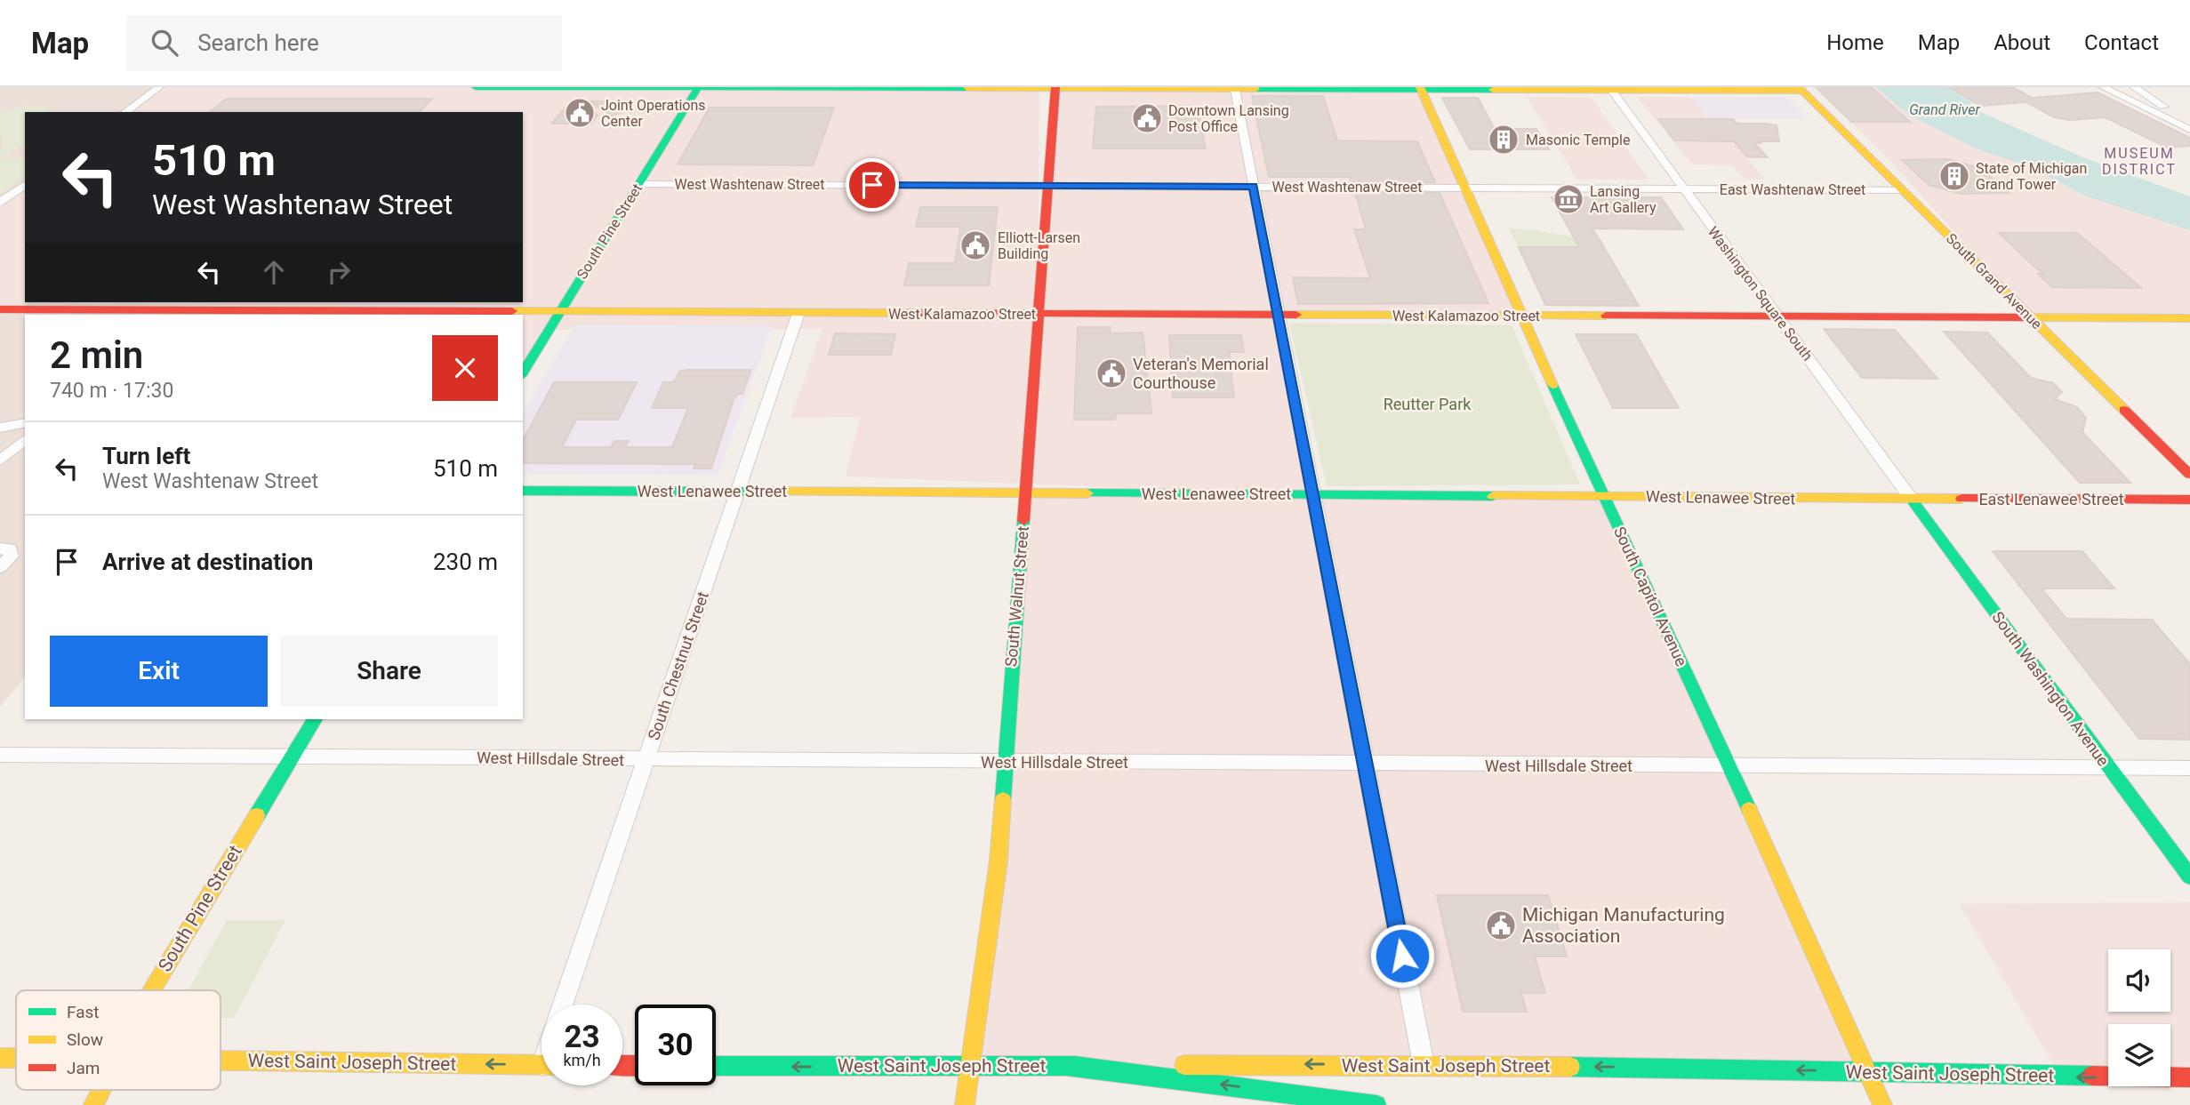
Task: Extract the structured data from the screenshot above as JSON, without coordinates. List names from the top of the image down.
{
  "streets": {
    "main road": [
      "South Pine Street",
      "South Grand Avenue",
      "West Kalamazoo Street",
      "West Lenawee Street",
      "East Lenawee Street",
      "South Walnut Street",
      "South Capitol Avenue",
      "South Washington Avenue",
      "West Saint Joseph Street"
    ],
    "street": [
      "West Washtenaw Street",
      "East Washtenaw Street",
      "Washington Square South",
      "South Chestnut Street",
      "West Hillsdale Street"
    ]
  },
  "crossings": [
    ["West Washtenaw Street", "East Washtenaw Street"],
    ["West Washtenaw Street", "South Pine Street"],
    ["West Washtenaw Street", "Washington Square South"],
    ["West Washtenaw Street", "South Walnut Street"],
    ["West Washtenaw Street", "South Capitol Avenue"],
    ["East Washtenaw Street", "South Grand Avenue"],
    ["East Washtenaw Street", "Washington Square South"],
    ["South Pine Street", "West Kalamazoo Street"],
    ["South Pine Street", "West Hillsdale Street"],
    ["South Grand Avenue", "West Kalamazoo Street"],
    ["Washington Square South", "West Kalamazoo Street"],
    ["Washington Square South", "West Lenawee Street"],
    ["Washington Square South", "East Lenawee Street"],
    ["Washington Square South", "South Washington Avenue"],
    ["West Kalamazoo Street", "South Walnut Street"],
    ["West Kalamazoo Street", "South Capitol Avenue"],
    ["West Kalamazoo Street", "South Chestnut Street"],
    ["West Lenawee Street", "East Lenawee Street"],
    ["West Lenawee Street", "South Walnut Street"],
    ["West Lenawee Street", "South Capitol Avenue"],
    ["West Lenawee Street", "South Chestnut Street"],
    ["West Lenawee Street", "South Washington Avenue"],
    ["East Lenawee Street", "South Washington Avenue"],
    ["South Walnut Street", "West Hillsdale Street"],
    ["South Walnut Street", "West Saint Joseph Street"],
    ["South Capitol Avenue", "West Hillsdale Street"],
    ["South Capitol Avenue", "West Saint Joseph Street"],
    ["South Chestnut Street", "West Hillsdale Street"],
    ["South Washington Avenue", "West Hillsdale Street"]
  ],
  "one_way": ["West Saint Joseph Street"],
  "districts": ["MUSEUM DISTRICT"],
  "water": ["Grand River"],
  "parks": ["Reutter Park"],
  "places": {
    "public building": [
      "Joint Operations Center",
      "Downtown Lansing Post Office",
      "Elliott-Larsen Building",
      "Veteran's Memorial Courthouse",
      "Michigan Manufacturing Association"
    ],
    "building": ["Masonic Temple", "State of Michigan Grand Tower"],
    "museum": ["Lansing Art Gallery"]
  },
  "legend": ["Fast", "Slow", "Jam"],
  "page": {
    "header": "Map",
    "search": "Search here",
    "nav": [
      "Home",
      "Map",
      "About",
      "Contact"
    ],
    "turn": ["510 m", "West Washtenaw Street"],
    "heading": ["2 min", "740 m · 17:30"],
    "list": [
      {
        "name": "Turn left",
        "note": "West Washtenaw Street",
        "value": "510 m"
      },
      {
        "name": "Arrive at destination",
        "value": "230 m"
      }
    ],
    "buttons": ["Exit", "Share"],
    "speed": "23 km/h",
    "limit": "30"
  }
}
